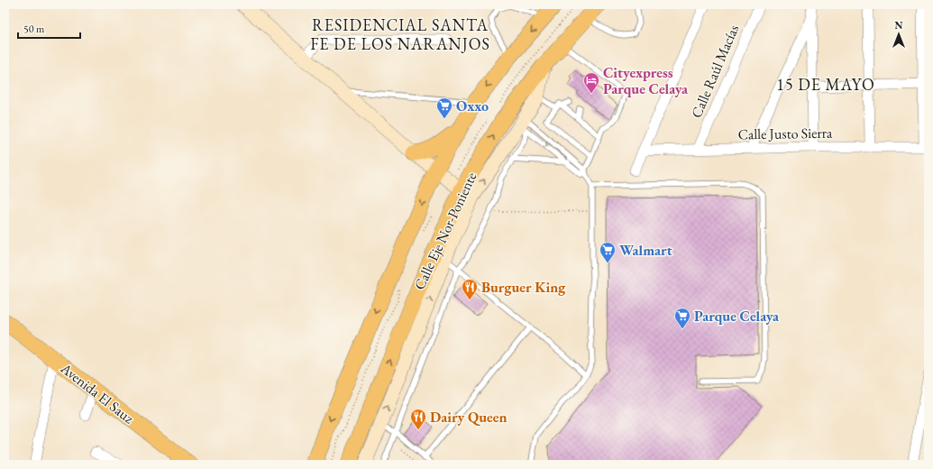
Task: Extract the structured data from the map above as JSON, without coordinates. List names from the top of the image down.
{
  "streets": {
    "main road": ["Calle Eje Nor-Poniente", "Avenida El Sauz"],
    "street": ["Calle Raúl Macías", "Calle Justo Sierra"]
  },
  "crossings": [
    ["Calle Raúl Macías", "Calle Justo Sierra"]
  ],
  "districts": ["RESIDENCIAL SANTA FE DE LOS NARANJOS", "15 DE MAYO"],
  "places": {
    "hotel": ["Cityexpress Parque Celaya"],
    "supermarket": ["Oxxo", "Walmart", "Parque Celaya"],
    "restaurant": ["Burguer King", "Dairy Queen"]
  },
  "scale_bar": "50 m",
  "north": "top"
}
